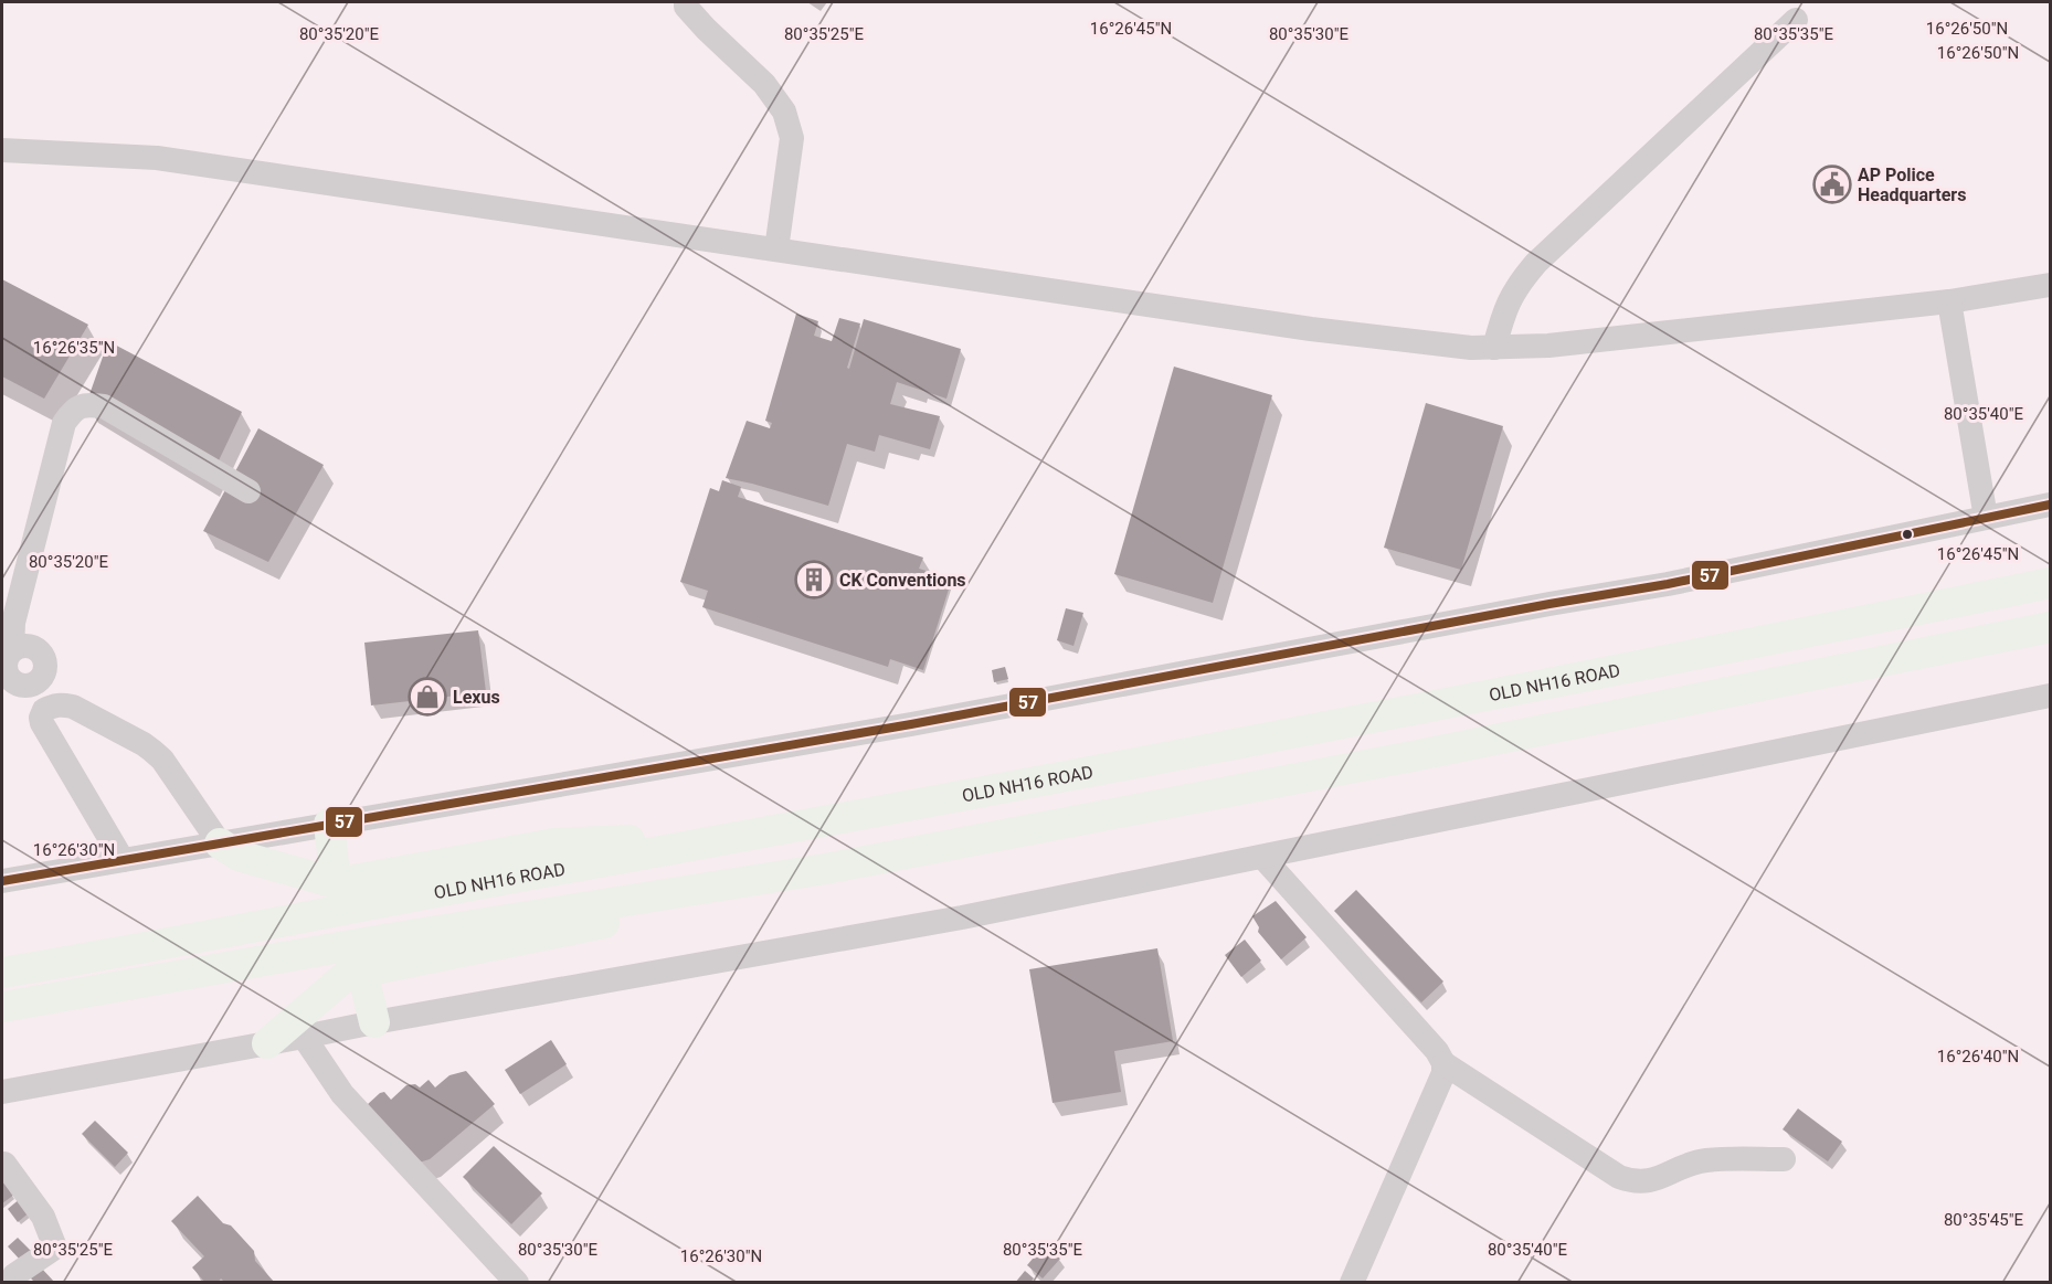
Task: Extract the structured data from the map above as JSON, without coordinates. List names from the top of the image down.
{
  "streets": {
    "main road": ["OLD NH16 ROAD"]
  },
  "places": {
    "public building": ["AP Police Headquarters"],
    "building": ["CK Conventions"],
    "shop": ["Lexus"]
  },
  "lines": ["transit line 57"],
  "coordinates": [
    "16°26'45\"N",
    "16°26'50\"N",
    "80°35'20\"E",
    "80°35'25\"E",
    "80°35'30\"E",
    "80°35'35\"E",
    "16°26'35\"N",
    "80°35'40\"E",
    "16°26'30\"N",
    "16°26'40\"N",
    "80°35'45\"E"
  ]
}
